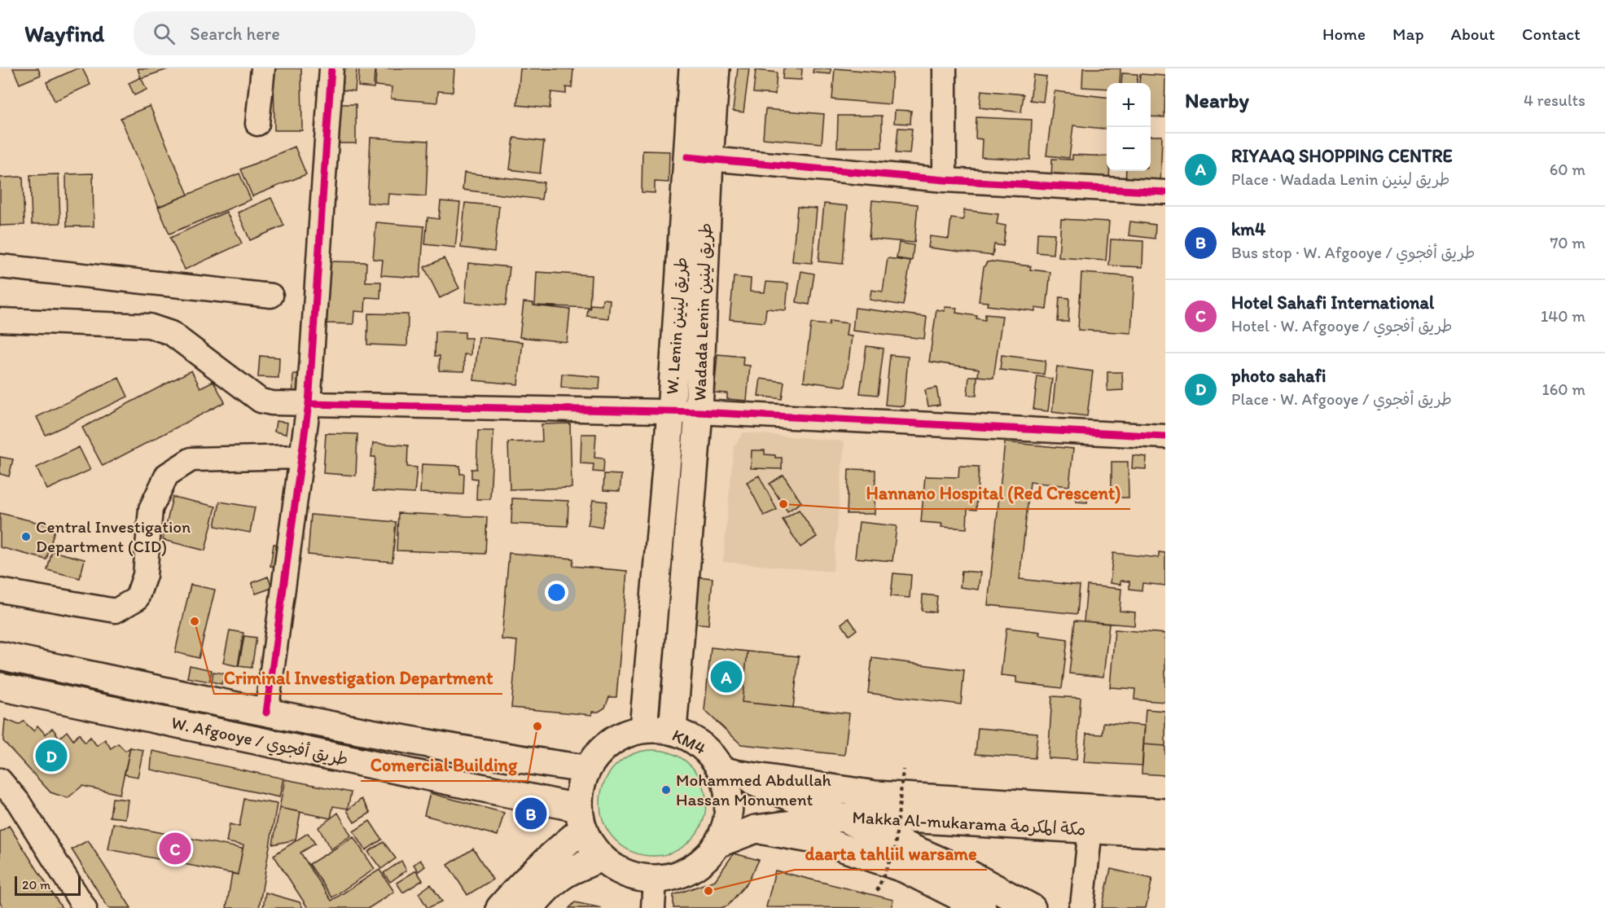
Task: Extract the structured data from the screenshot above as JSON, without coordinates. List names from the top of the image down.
{
  "streets": {
    "main road": [
      "Wadada Lenin طريق لينين",
      "W. Lenin طريق لينين",
      "W. Afgooye / طريق أفجوي",
      "KM4",
      "Makka Al-mukarama مكة المكرمة"
    ]
  },
  "crossings": [
    ["Wadada Lenin طريق لينين", "W. Lenin طريق لينين"],
    ["Wadada Lenin طريق لينين", "W. Afgooye / طريق أفجوي"],
    ["Wadada Lenin طريق لينين", "KM4"],
    ["Wadada Lenin طريق لينين", "Makka Al-mukarama مكة المكرمة"],
    ["W. Lenin طريق لينين", "W. Afgooye / طريق أفجوي"],
    ["W. Lenin طريق لينين", "KM4"],
    ["W. Lenin طريق لينين", "Makka Al-mukarama مكة المكرمة"],
    ["W. Afgooye / طريق أفجوي", "KM4"],
    ["W. Afgooye / طريق أفجوي", "Makka Al-mukarama مكة المكرمة"],
    ["KM4", "Makka Al-mukarama مكة المكرمة"]
  ],
  "places": [
    "Hannano Hospital (Red Crescent)",
    "Central Investigation Department (CID)",
    "Criminal Investigation Department",
    "Comercial Building",
    "Mohammed Abdullah Hassan Monument",
    "daarta tahliil warsame"
  ],
  "scale_bar": "20 m",
  "page": {
    "header": "Wayfind",
    "search": "Search here",
    "nav": [
      "Home",
      "Map",
      "About",
      "Contact"
    ],
    "heading": ["Nearby", "4 results"],
    "map_buttons": ["+", "−"],
    "list": [
      {
        "mark": "A",
        "name": "RIYAAQ SHOPPING CENTRE",
        "note": "Place · Wadada Lenin طريق لينين",
        "value": "60 m"
      },
      {
        "mark": "B",
        "name": "km4",
        "note": "Bus stop · W. Afgooye / طريق أفجوي",
        "value": "70 m"
      },
      {
        "mark": "C",
        "name": "Hotel Sahafi International",
        "note": "Hotel · W. Afgooye / طريق أفجوي",
        "value": "140 m"
      },
      {
        "mark": "D",
        "name": "photo sahafi",
        "note": "Place · W. Afgooye / طريق أفجوي",
        "value": "160 m"
      }
    ],
    "pins": [
      "A",
      "D",
      "B",
      "C"
    ],
    "scale": "20 m"
  }
}
